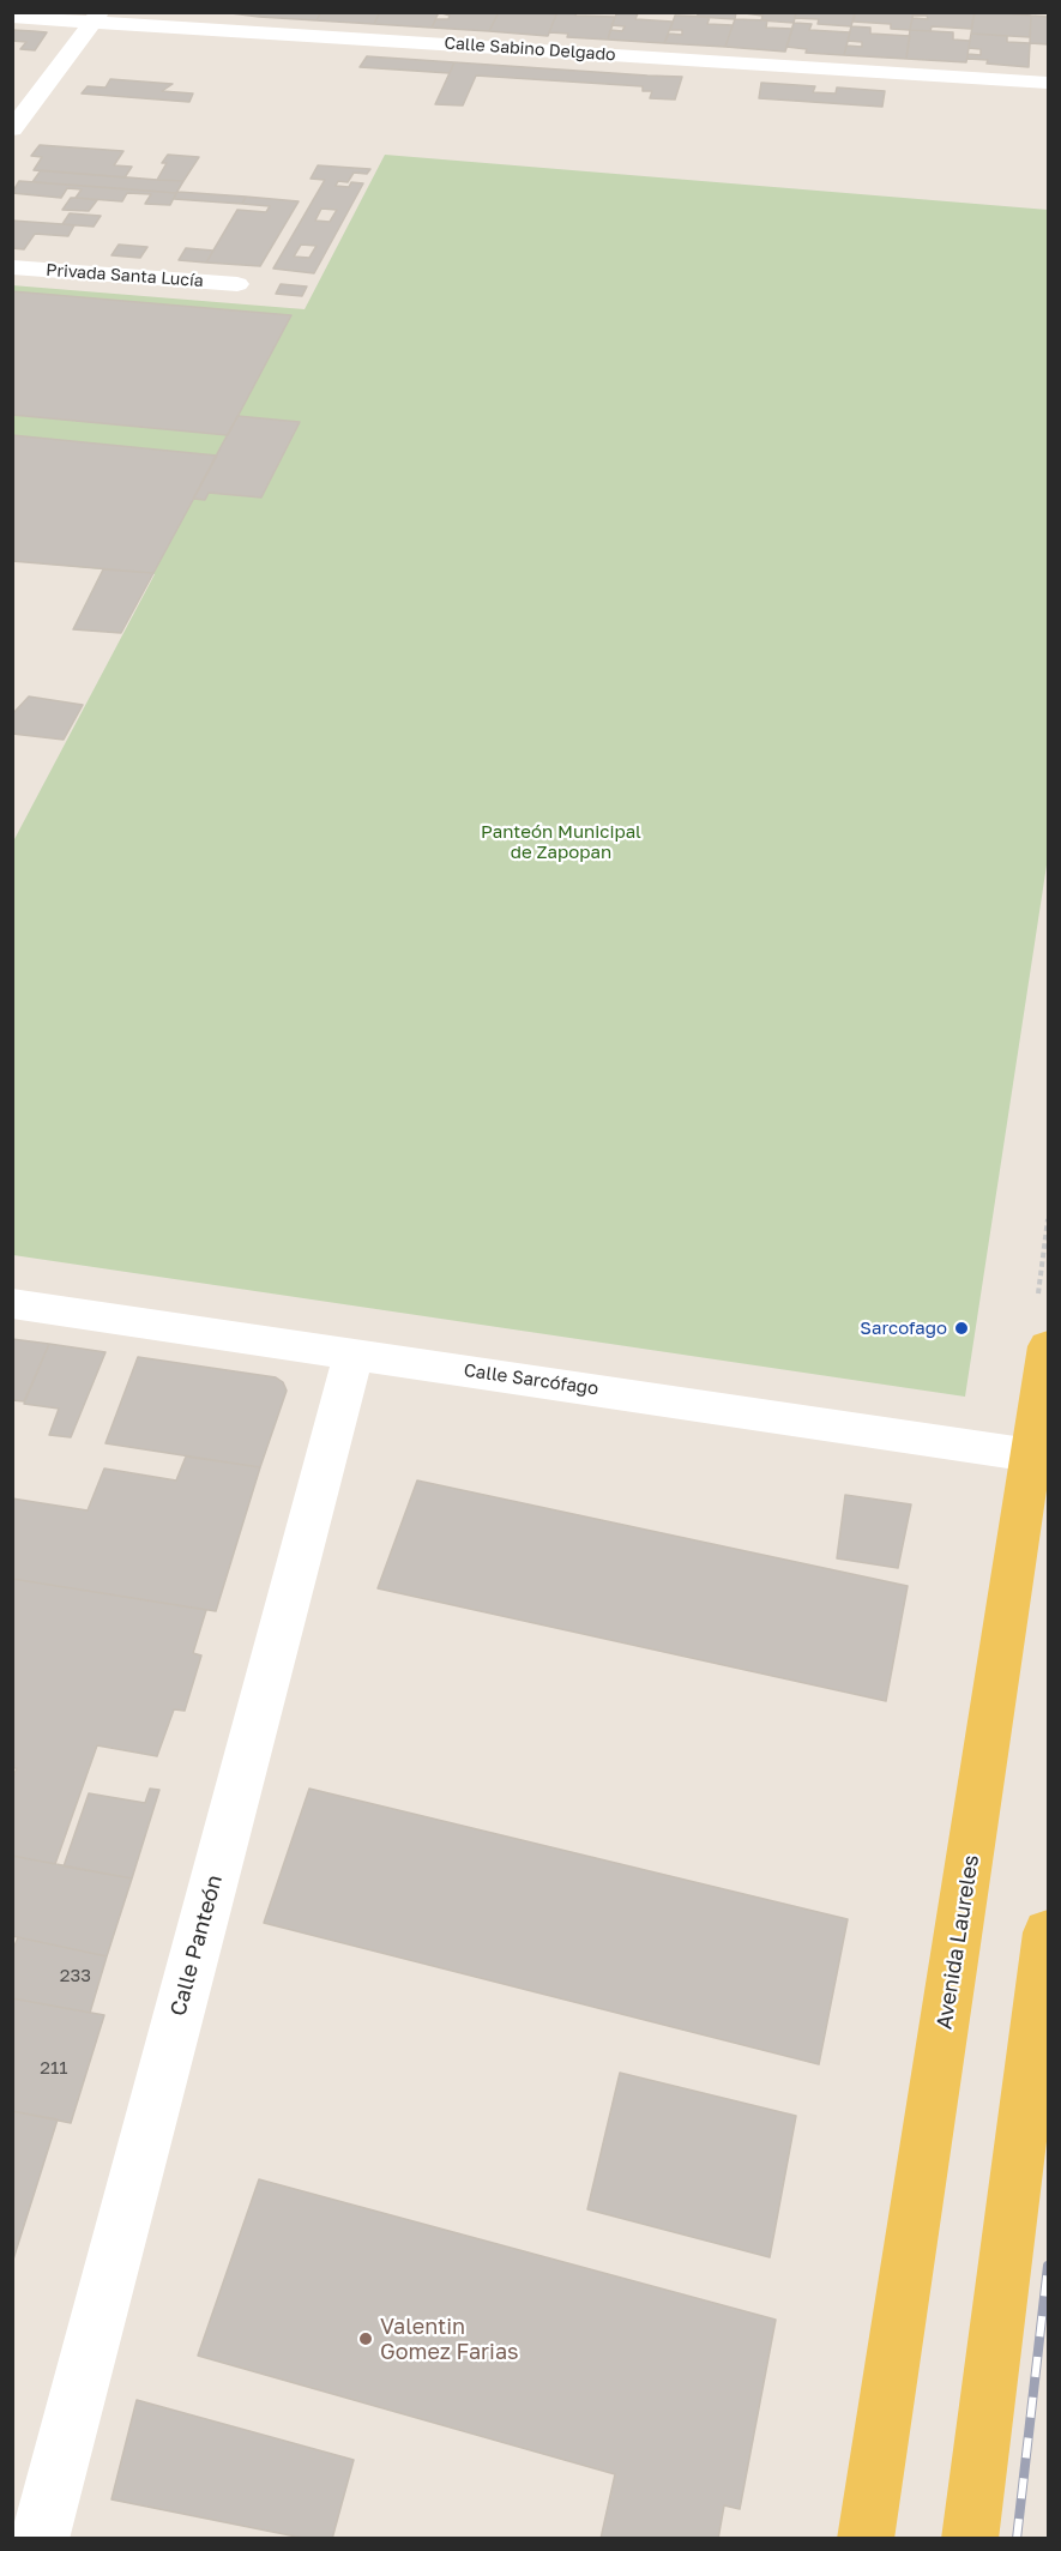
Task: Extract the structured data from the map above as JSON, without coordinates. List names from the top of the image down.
{
  "streets": {
    "main road": ["Avenida Laureles"],
    "street": [
      "Calle Sabino Delgado",
      "Privada Santa Lucía",
      "Calle Sarcófago",
      "Calle Panteón"
    ]
  },
  "crossings": [
    ["Calle Sarcófago", "Avenida Laureles"],
    ["Calle Sarcófago", "Calle Panteón"]
  ],
  "parks": ["Panteón Municipal de Zapopan"],
  "places": ["Sarcofago", "Valentin Gomez Farias"],
  "house_numbers": ["233", "211"]
}
